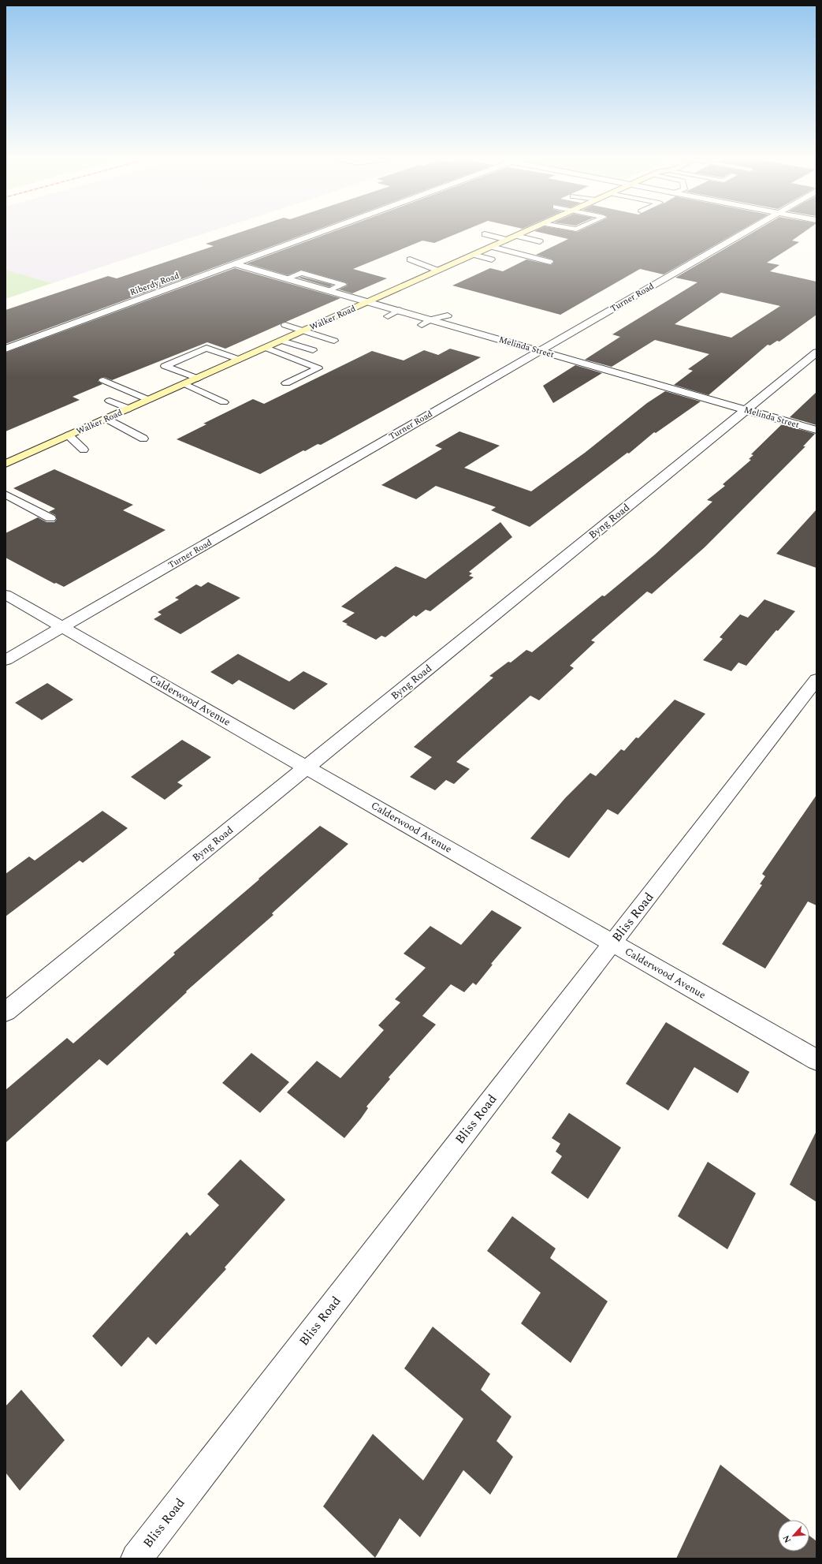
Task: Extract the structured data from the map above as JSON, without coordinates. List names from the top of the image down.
{
  "streets": {
    "main road": ["Walker Road"],
    "street": [
      "Riberdy Road",
      "Turner Road",
      "Melinda Street",
      "Byng Road",
      "Calderwood Avenue",
      "Bliss Road"
    ]
  },
  "crossings": [
    ["Riberdy Road", "Melinda Street"],
    ["Turner Road", "Melinda Street"],
    ["Turner Road", "Calderwood Avenue"],
    ["Walker Road", "Melinda Street"],
    ["Melinda Street", "Byng Road"],
    ["Byng Road", "Calderwood Avenue"],
    ["Calderwood Avenue", "Bliss Road"]
  ],
  "north": "bottom left"
}
